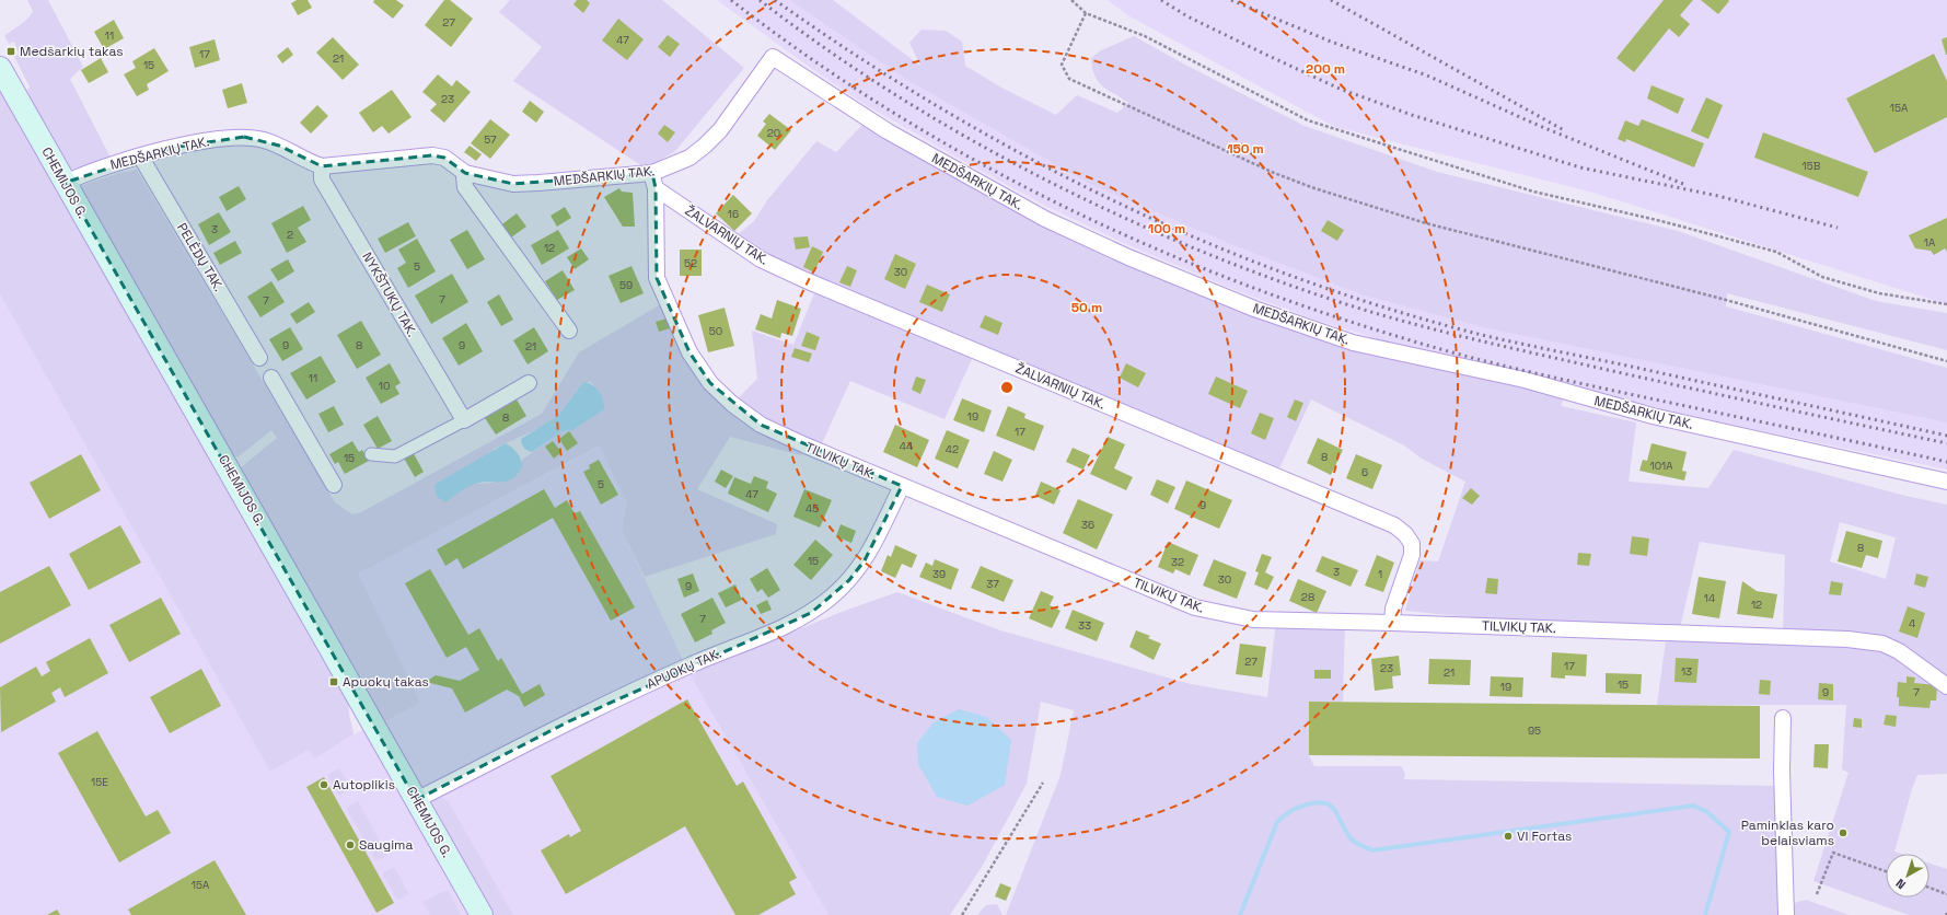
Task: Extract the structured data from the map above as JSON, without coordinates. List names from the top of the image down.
{
  "streets": {
    "main road": ["CHEMIJOS G."],
    "street": [
      "MEDŠARKIŲ TAK.",
      "ŽALVARNIŲ TAK.",
      "PELĖDŲ TAK.",
      "NYKŠTUKŲ TAK.",
      "TILVIKŲ TAK.",
      "APUOKŲ TAK."
    ]
  },
  "crossings": [
    ["MEDŠARKIŲ TAK.", "CHEMIJOS G."],
    ["MEDŠARKIŲ TAK.", "PELĖDŲ TAK."],
    ["MEDŠARKIŲ TAK.", "NYKŠTUKŲ TAK."],
    ["CHEMIJOS G.", "APUOKŲ TAK."],
    ["ŽALVARNIŲ TAK.", "TILVIKŲ TAK."],
    ["TILVIKŲ TAK.", "APUOKŲ TAK."]
  ],
  "places": {
    "transit": ["Medšarkių takas", "Apuokų takas"],
    "other": [
      "Autoplikis",
      "Paminklas karo belaisviams",
      "VI Fortas",
      "Saugima"
    ]
  },
  "house_numbers": [
    "27",
    "11",
    "47",
    "17",
    "21",
    "15",
    "23",
    "15A",
    "20",
    "57",
    "15B",
    "16",
    "3",
    "2",
    "1A",
    "12",
    "52",
    "5",
    "30",
    "59",
    "7",
    "7",
    "50",
    "9",
    "8",
    "9",
    "21",
    "11",
    "10",
    "19",
    "8",
    "17",
    "44",
    "42",
    "8",
    "15",
    "101A",
    "6",
    "5",
    "47",
    "9",
    "45",
    "36",
    "8",
    "15",
    "32",
    "3",
    "39",
    "1",
    "30",
    "37",
    "9",
    "28",
    "14",
    "12",
    "7",
    "4",
    "33",
    "27",
    "17",
    "23",
    "13",
    "21",
    "15",
    "19",
    "9",
    "7",
    "95",
    "15E",
    "15A"
  ],
  "north": "bottom left",
  "rings": [
    "200 m",
    "150 m",
    "100 m",
    "50 m"
  ]
}
